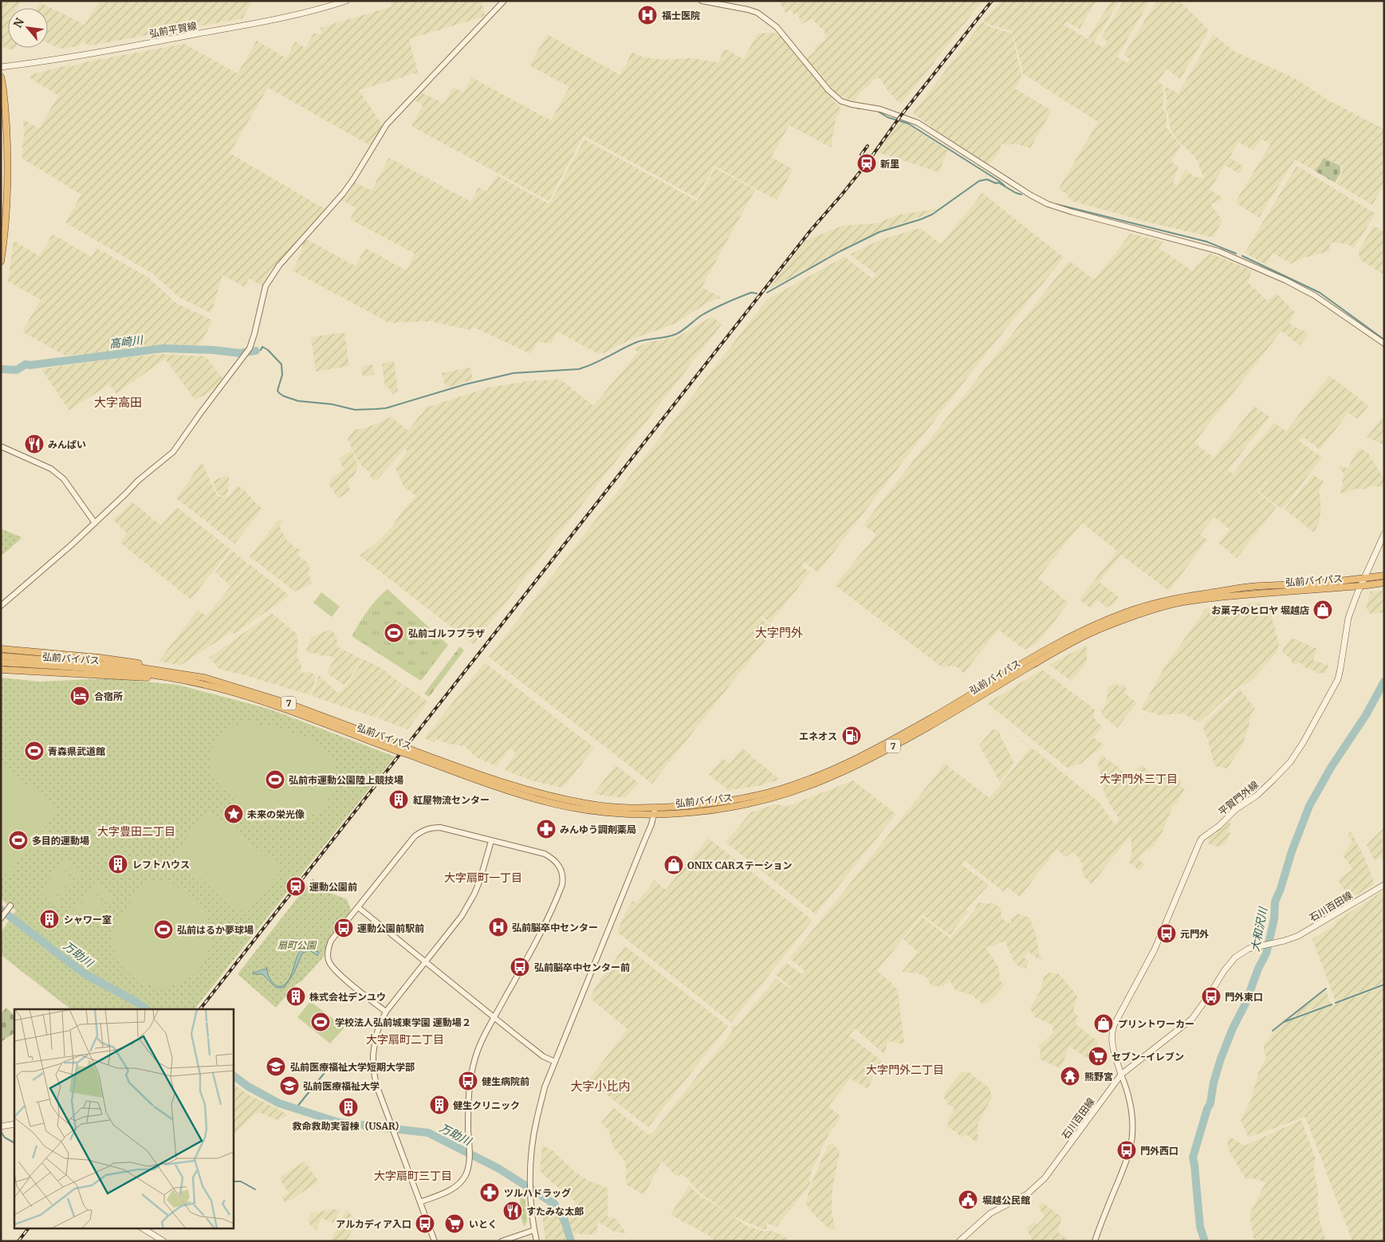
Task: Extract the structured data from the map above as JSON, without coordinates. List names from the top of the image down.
{
  "streets": {
    "highway": ["弘前バイパス", "7"],
    "main road": ["弘前平賀線", "平賀門外線", "石川百田線"]
  },
  "crossings": [
    ["弘前バイパス", "7"],
    ["弘前バイパス", "平賀門外線"],
    ["平賀門外線", "石川百田線"]
  ],
  "districts": [
    "大字高田",
    "大字門外",
    "大字門外三丁目",
    "大字豊田二丁目",
    "大字扇町一丁目",
    "大字扇町二丁目",
    "大字門外二丁目",
    "大字小比内",
    "大字扇町三丁目"
  ],
  "water": ["高崎川", "大和沢川", "万助川"],
  "parks": ["扇町公園"],
  "places": {
    "hospital": ["福士医院", "弘前脳卒中センター"],
    "station": ["新里", "運動公園前"],
    "restaurant": ["みんぱい", "すたみな太郎"],
    "shop": ["お菓子のヒロヤ 堀越店", "ONIX CARステーション", "プリントワーカー"],
    "sports": [
      "弘前ゴルフプラザ",
      "青森県武道館",
      "弘前市運動公園陸上競技場",
      "多目的運動場",
      "弘前はるか夢球場",
      "学校法人弘前城東学園 運動場２"
    ],
    "hotel": ["合宿所"],
    "fuel station": ["エネオス"],
    "building": [
      "紅屋物流センター",
      "レフトハウス",
      "シャワー室",
      "株式会社デンユウ",
      "健生クリニック",
      "救命救助実習棟（USAR）"
    ],
    "place": ["未来の栄光像"],
    "pharmacy": ["みんゆう調剤薬局", "ツルハドラッグ"],
    "bus stop": [
      "運動公園前駅前",
      "元門外",
      "弘前脳卒中センター前",
      "門外東口",
      "健生病院前",
      "門外西口",
      "アルカディア入口"
    ],
    "supermarket": ["セブン-イレブン", "いとく"],
    "school or university": ["弘前医療福祉大学短期大学部", "弘前医療福祉大学"],
    "temple": ["熊野宮"],
    "public building": ["堀越公民館"]
  },
  "north": "top left"
}
